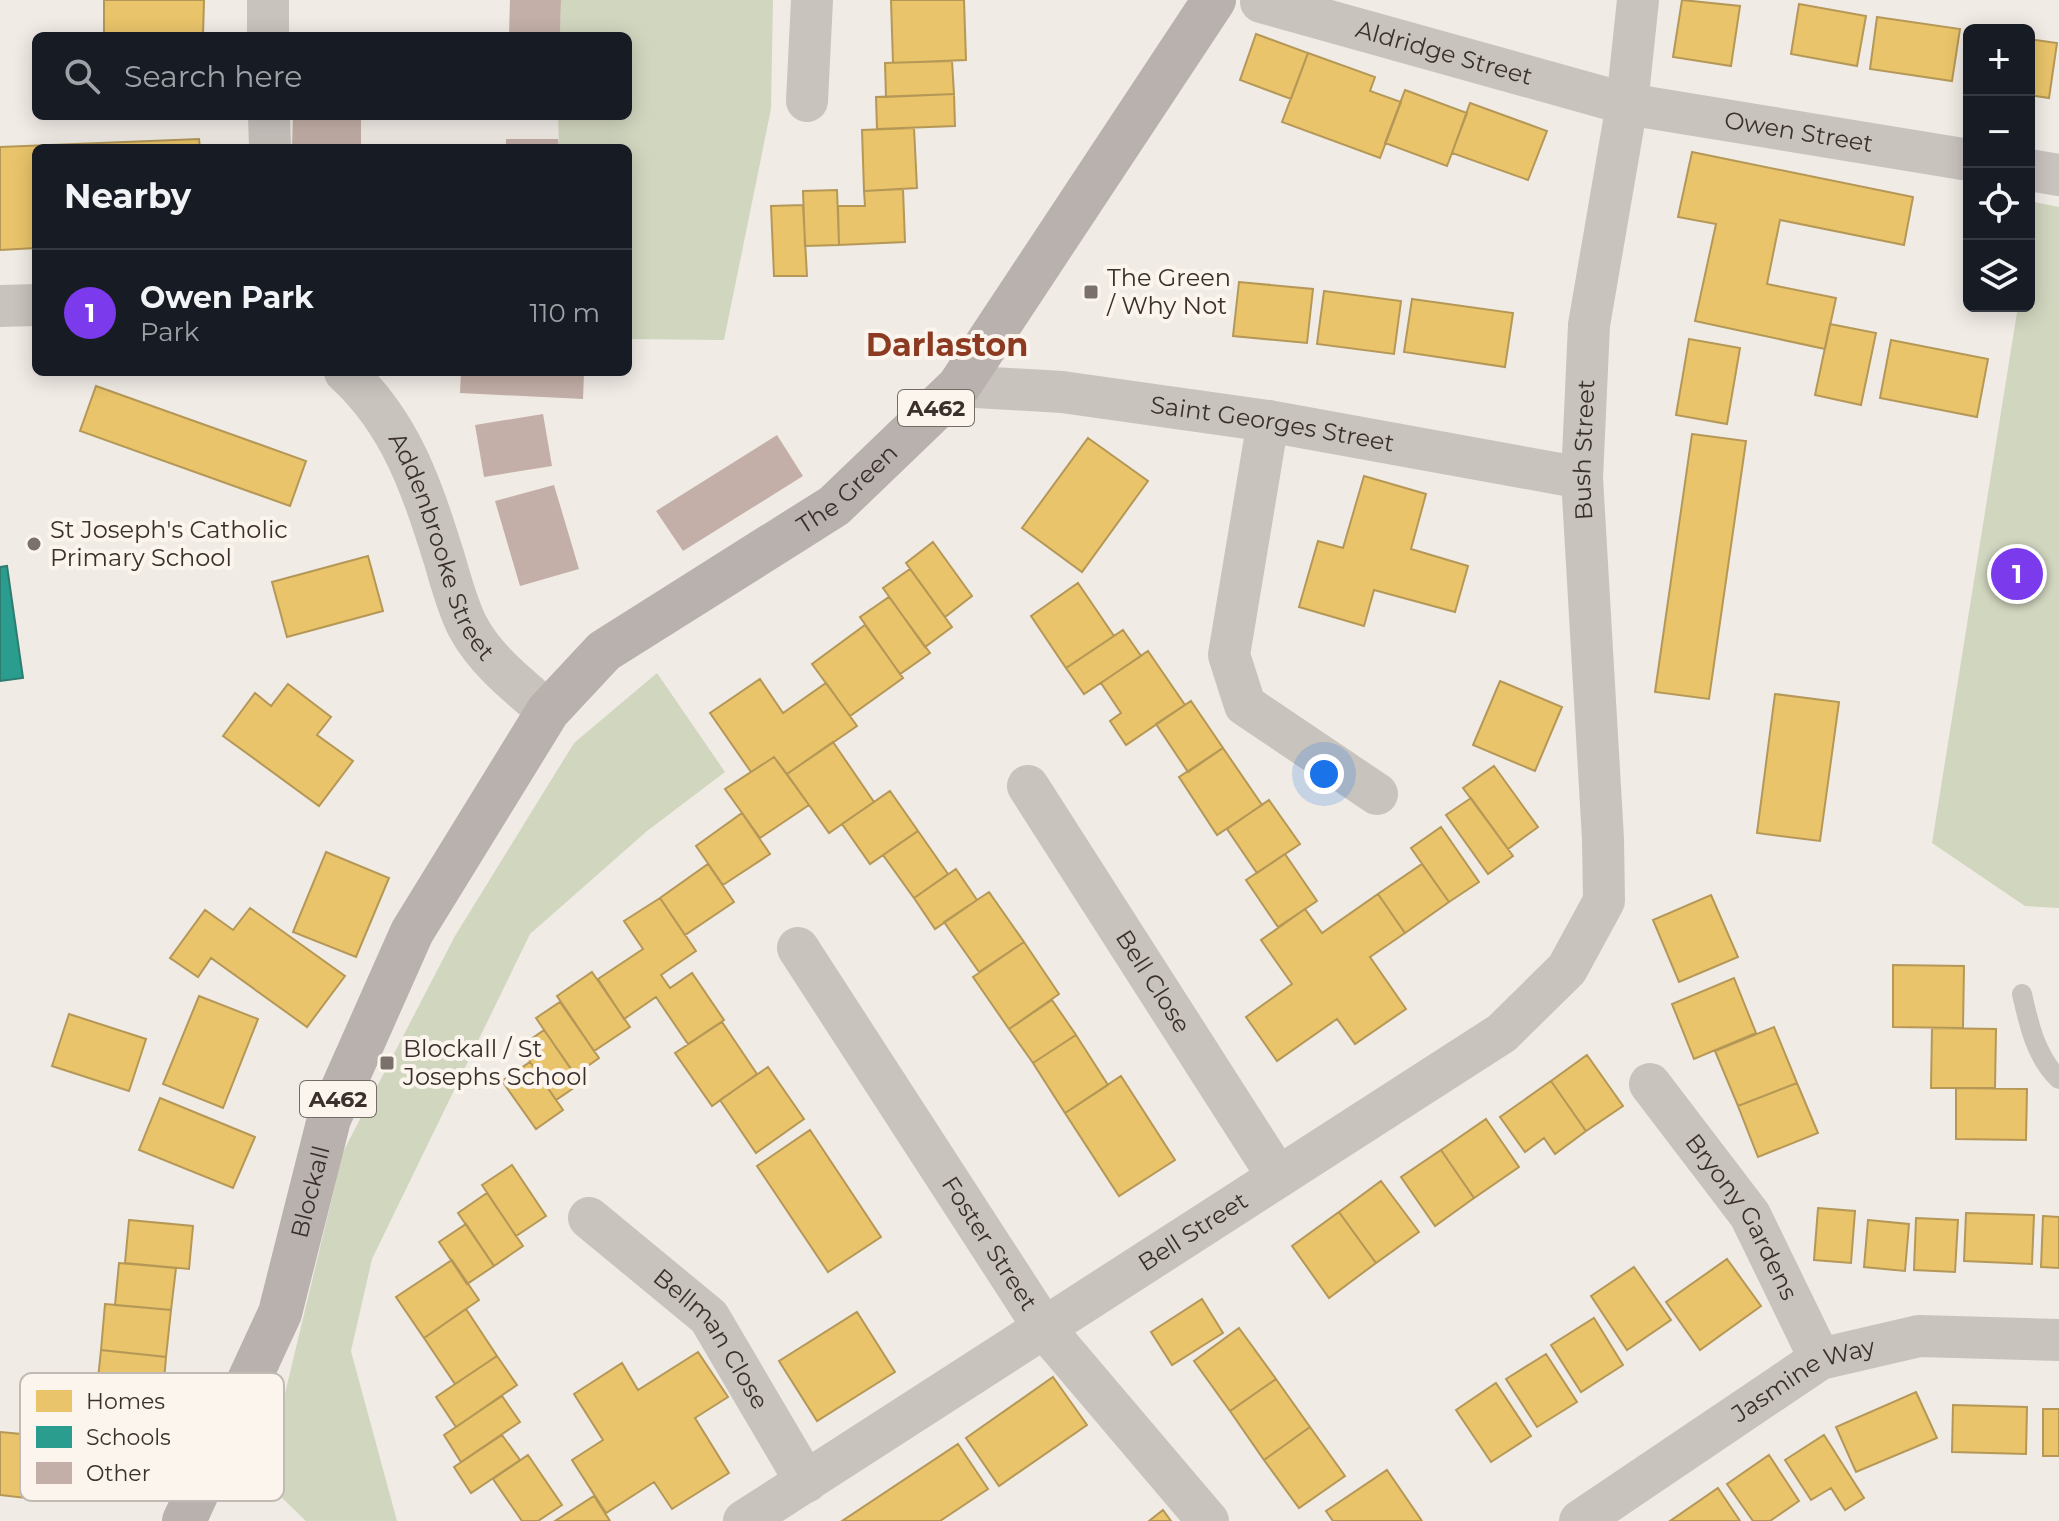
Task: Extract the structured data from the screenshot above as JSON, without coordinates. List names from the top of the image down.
{
  "streets": {
    "main road": ["A462", "The Green", "Blockall"],
    "street": [
      "Aldridge Street",
      "Owen Street",
      "Saint Georges Street",
      "Bush Street",
      "Addenbrooke Street",
      "Bell Close",
      "Bryony Gardens",
      "Bell Street",
      "Foster Street",
      "Bellman Close",
      "Jasmine Way"
    ]
  },
  "crossings": [
    ["Aldridge Street", "Owen Street"],
    ["Aldridge Street", "Bush Street"],
    ["Owen Street", "Bush Street"],
    ["Saint Georges Street", "Bush Street"],
    ["Saint Georges Street", "The Green"],
    ["Bush Street", "Bell Street"],
    ["The Green", "Addenbrooke Street"],
    ["The Green", "Blockall"],
    ["Addenbrooke Street", "Blockall"],
    ["Bell Close", "Bell Street"],
    ["Bryony Gardens", "Jasmine Way"],
    ["Bell Street", "Foster Street"],
    ["Bell Street", "Bellman Close"]
  ],
  "districts": ["Darlaston"],
  "places": {
    "transit": ["The Green / Why Not", "Blockall / St Josephs School"],
    "other": ["St Joseph's Catholic Primary School"]
  },
  "legend": ["Homes", "Schools", "Other"],
  "page": {
    "map_buttons": ["+", "−"],
    "search": "Search here",
    "heading": "Nearby",
    "list": [
      {
        "mark": "1",
        "name": "Owen Park",
        "note": "Park",
        "value": "110 m"
      }
    ],
    "pins": "1"
  }
}
